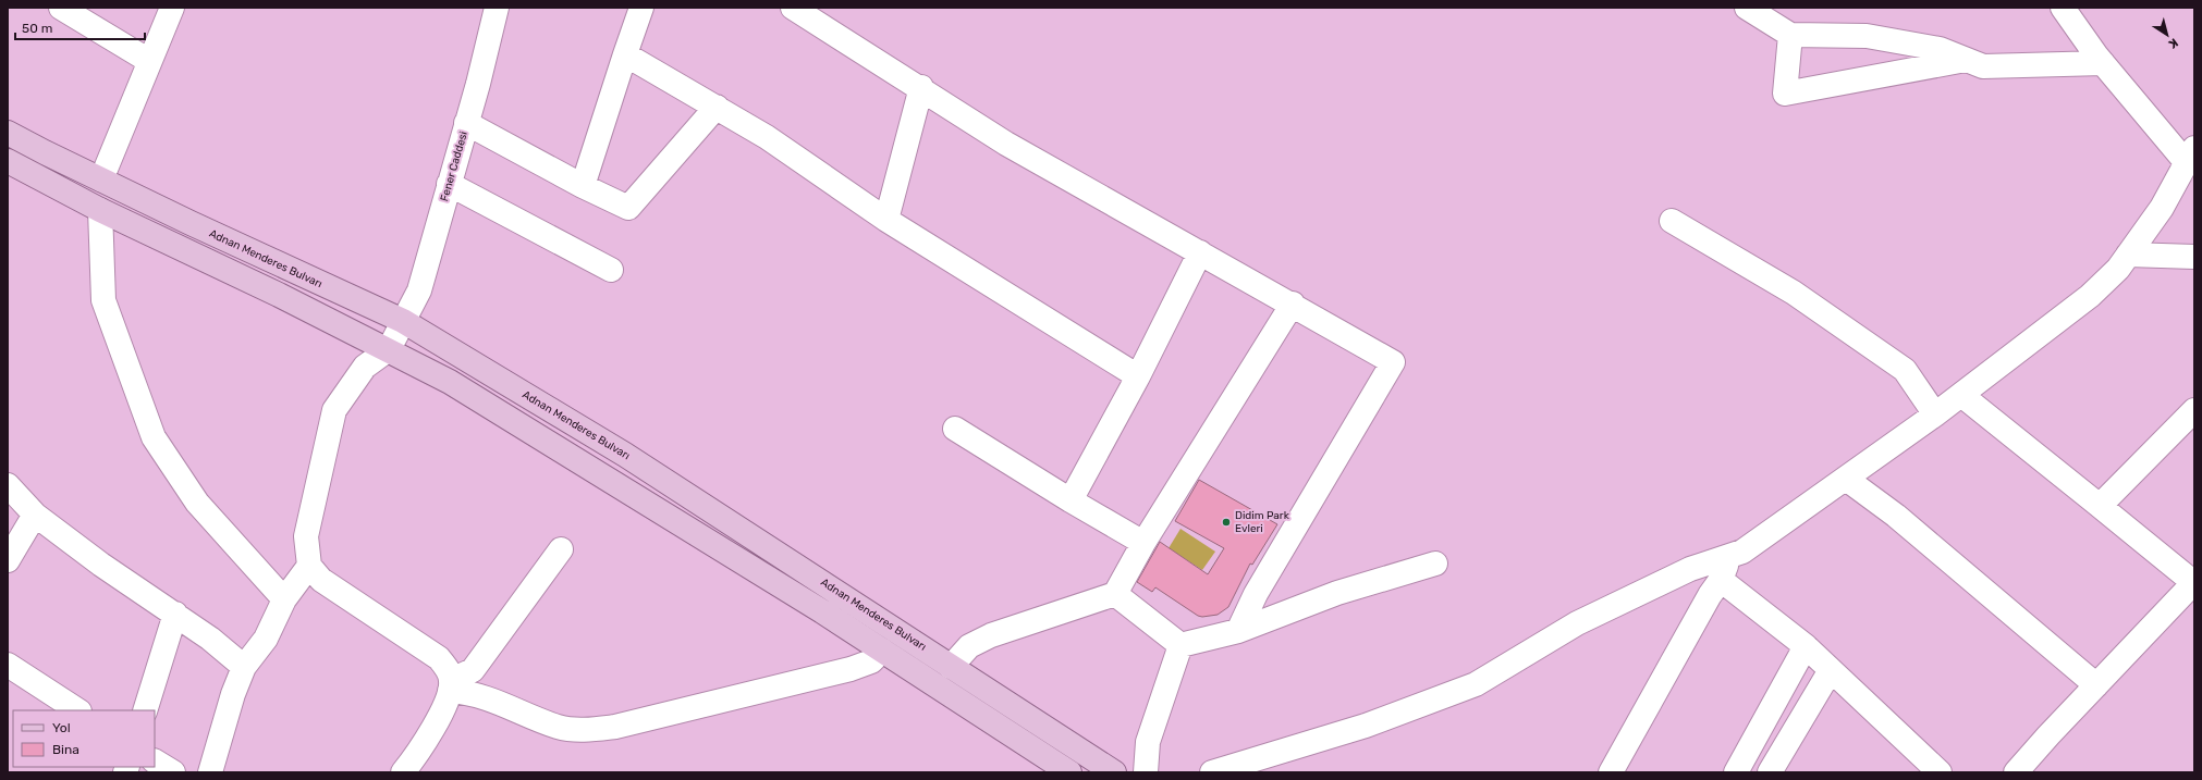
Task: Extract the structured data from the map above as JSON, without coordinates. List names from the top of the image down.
{
  "streets": {
    "main road": ["Adnan Menderes Bulvarı"],
    "street": ["Fener Caddesi"]
  },
  "crossings": [
    ["Fener Caddesi", "Adnan Menderes Bulvarı"]
  ],
  "places": ["Didim Park Evleri"],
  "legend": ["Yol", "Bina"],
  "scale_bar": "50 m",
  "north": "bottom right"
}
